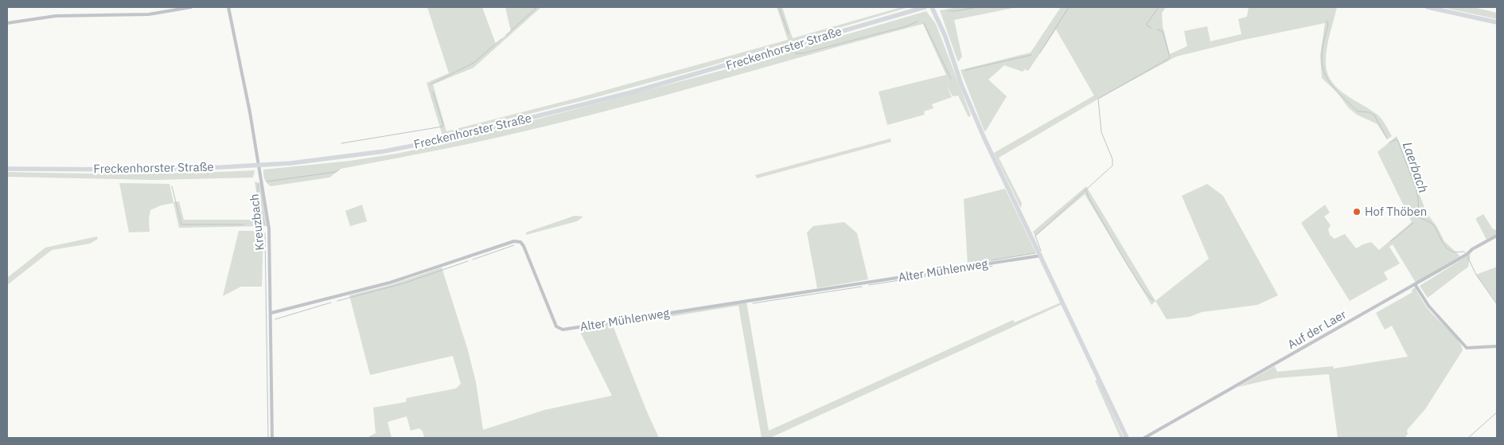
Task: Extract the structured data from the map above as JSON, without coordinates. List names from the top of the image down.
{
  "streets": {
    "main road": ["Freckenhorster Straße"],
    "street": ["Kreuzbach", "Alter Mühlenweg", "Auf der Laer"]
  },
  "crossings": [
    ["Kreuzbach", "Alter Mühlenweg"]
  ],
  "water": ["Laerbach"],
  "places": ["Hof Thöben"]
}
